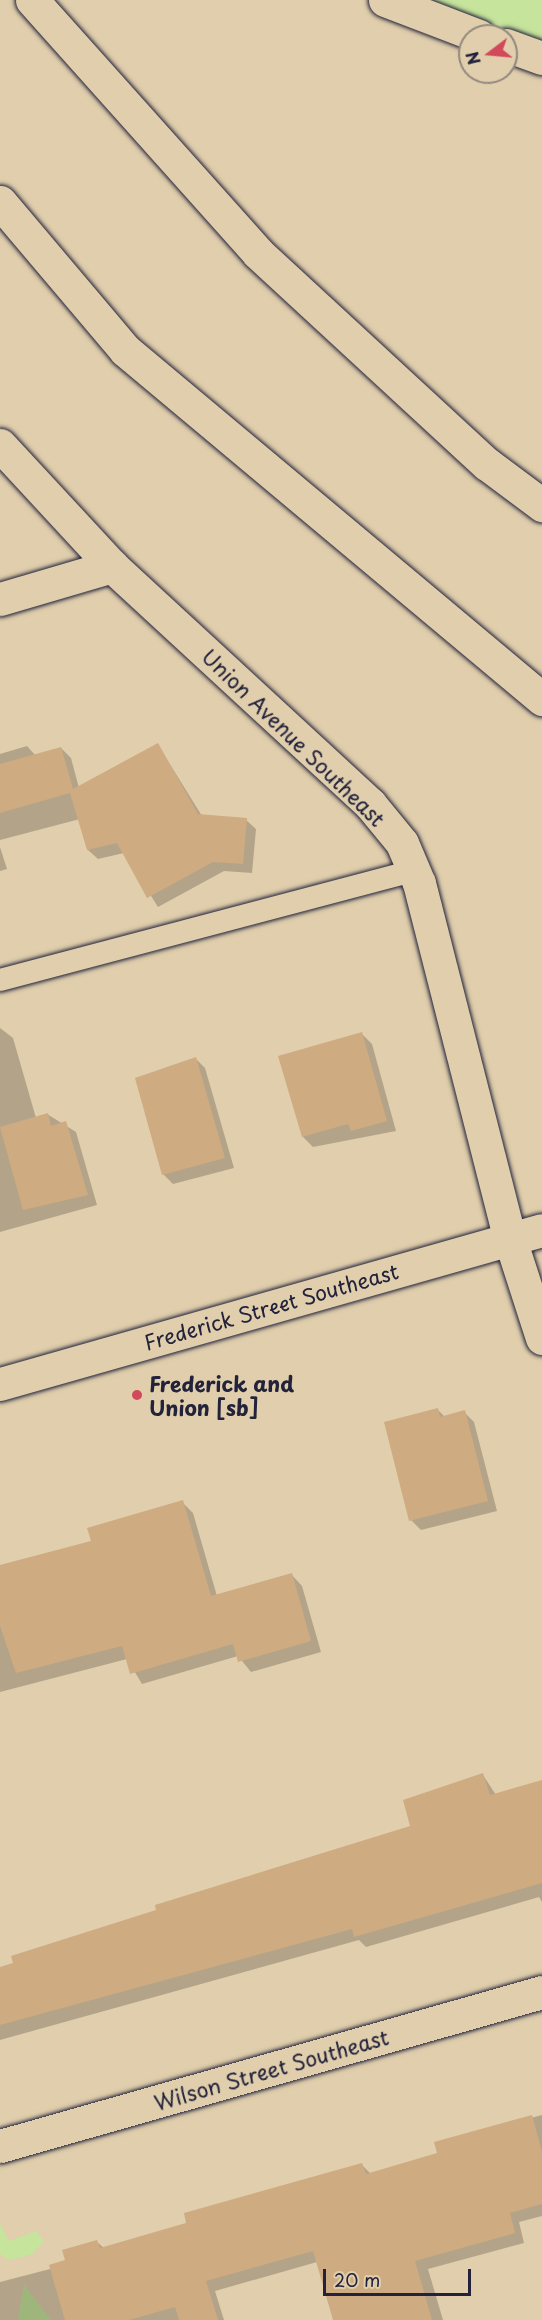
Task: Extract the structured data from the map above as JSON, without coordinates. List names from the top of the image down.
{
  "streets": {
    "main road": ["Union Avenue Southeast", "Frederick Street Southeast", "Wilson Street Southeast"]
  },
  "crossings": [
    ["Union Avenue Southeast", "Frederick Street Southeast"]
  ],
  "places": ["Frederick and Union [sb]"],
  "scale_bar": "20 m",
  "north": "left"
}
